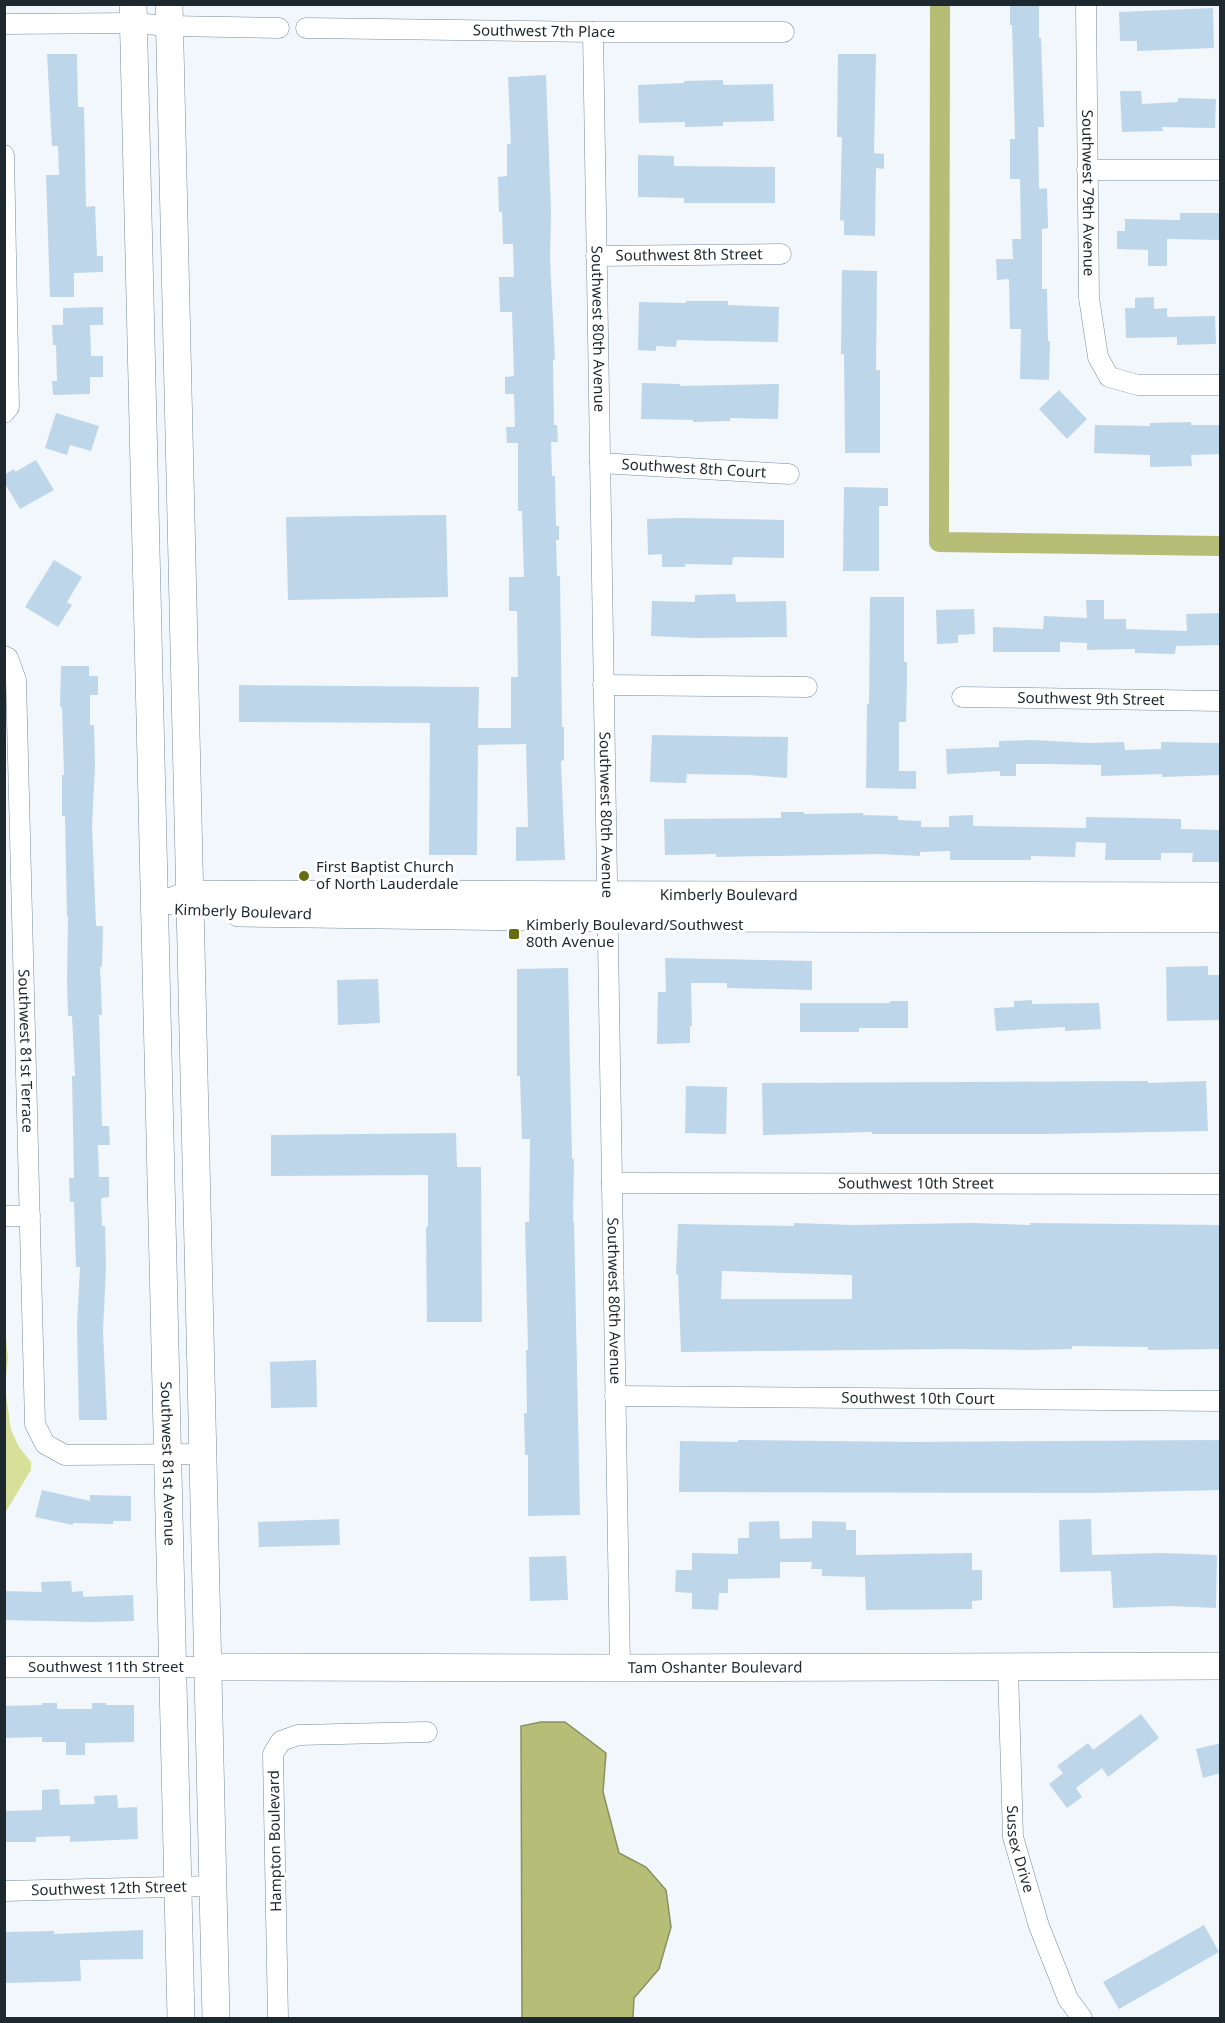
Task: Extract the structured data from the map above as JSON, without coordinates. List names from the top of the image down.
{
  "streets": {
    "street": [
      "Southwest 7th Place",
      "Southwest 79th Avenue",
      "Southwest 8th Street",
      "Southwest 80th Avenue",
      "Southwest 8th Court",
      "Southwest 9th Street",
      "Kimberly Boulevard",
      "Southwest 81st Terrace",
      "Southwest 10th Street",
      "Southwest 10th Court",
      "Southwest 81st Avenue",
      "Southwest 11th Street",
      "Tam Oshanter Boulevard",
      "Hampton Boulevard",
      "Sussex Drive",
      "Southwest 12th Street"
    ]
  },
  "crossings": [
    ["Southwest 7th Place", "Southwest 80th Avenue"],
    ["Southwest 8th Street", "Southwest 80th Avenue"],
    ["Southwest 80th Avenue", "Southwest 8th Court"],
    ["Southwest 80th Avenue", "Kimberly Boulevard"],
    ["Southwest 80th Avenue", "Southwest 10th Street"],
    ["Southwest 80th Avenue", "Southwest 10th Court"],
    ["Southwest 80th Avenue", "Tam Oshanter Boulevard"],
    ["Kimberly Boulevard", "Southwest 81st Avenue"],
    ["Southwest 81st Terrace", "Southwest 81st Avenue"],
    ["Southwest 81st Avenue", "Southwest 11th Street"],
    ["Southwest 81st Avenue", "Southwest 12th Street"],
    ["Southwest 11th Street", "Tam Oshanter Boulevard"],
    ["Tam Oshanter Boulevard", "Sussex Drive"]
  ],
  "places": {
    "other": ["First Baptist Church of North Lauderdale"],
    "transit": ["Kimberly Boulevard/Southwest 80th Avenue"]
  }
}
